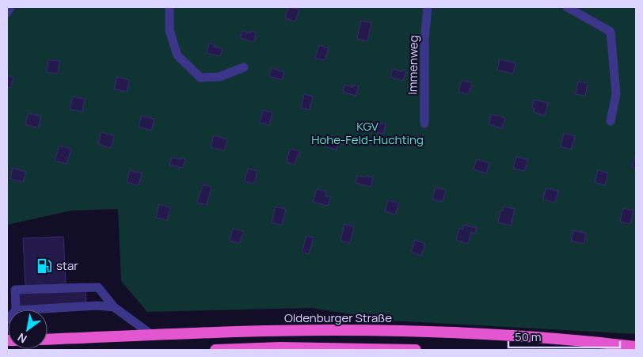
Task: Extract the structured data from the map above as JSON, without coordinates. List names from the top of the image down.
{
  "streets": {
    "highway": ["Oldenburger Straße"],
    "lane": ["Immenweg"]
  },
  "parks": ["KGV Hohe-Feld-Huchting"],
  "places": {
    "fuel station": ["star"]
  },
  "scale_bar": "50 m",
  "north": "bottom left"
}
